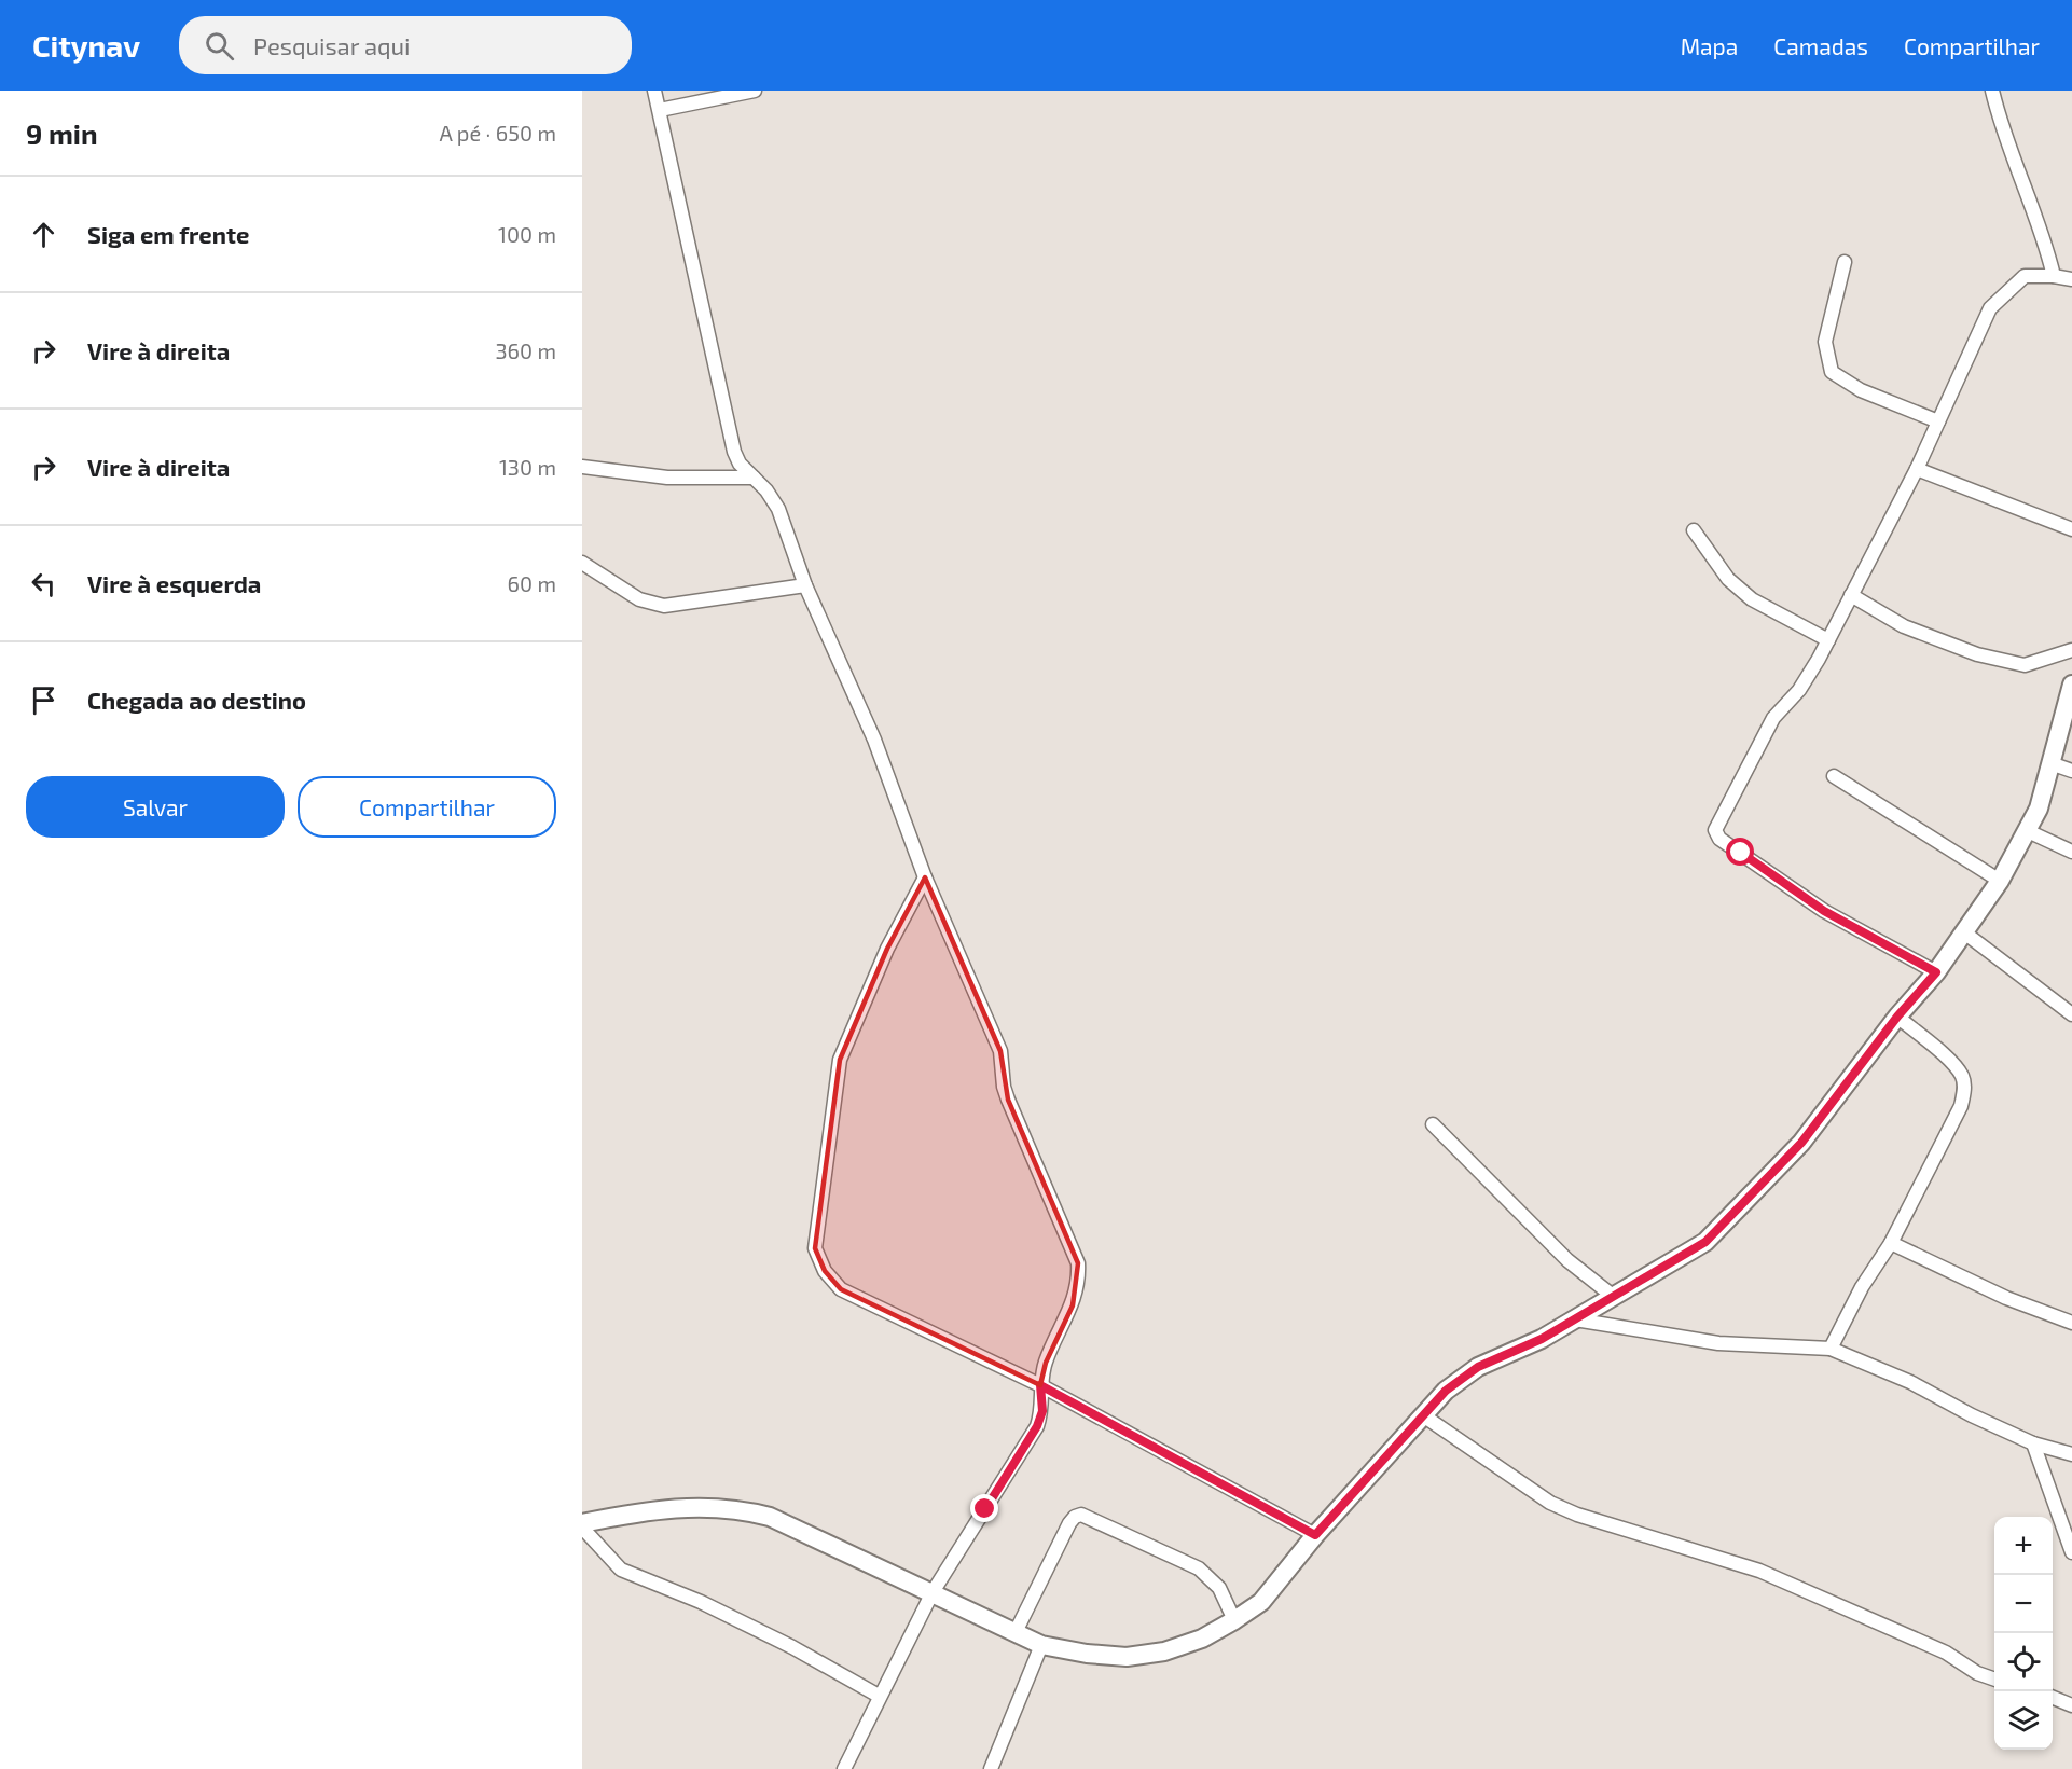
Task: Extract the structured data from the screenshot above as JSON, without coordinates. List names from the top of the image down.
{
  "page": {
    "header": "Citynav",
    "search": "Pesquisar aqui",
    "nav": ["Mapa", "Camadas", "Compartilhar"],
    "heading": ["9 min", "A pé · 650 m"],
    "list": [
      ["Siga em frente", "100 m"],
      ["Vire à direita", "360 m"],
      ["Vire à direita", "130 m"],
      ["Vire à esquerda", "60 m"],
      "Chegada ao destino"
    ],
    "buttons": ["Salvar", "Compartilhar"],
    "map_buttons": ["+", "−"]
  }
}
